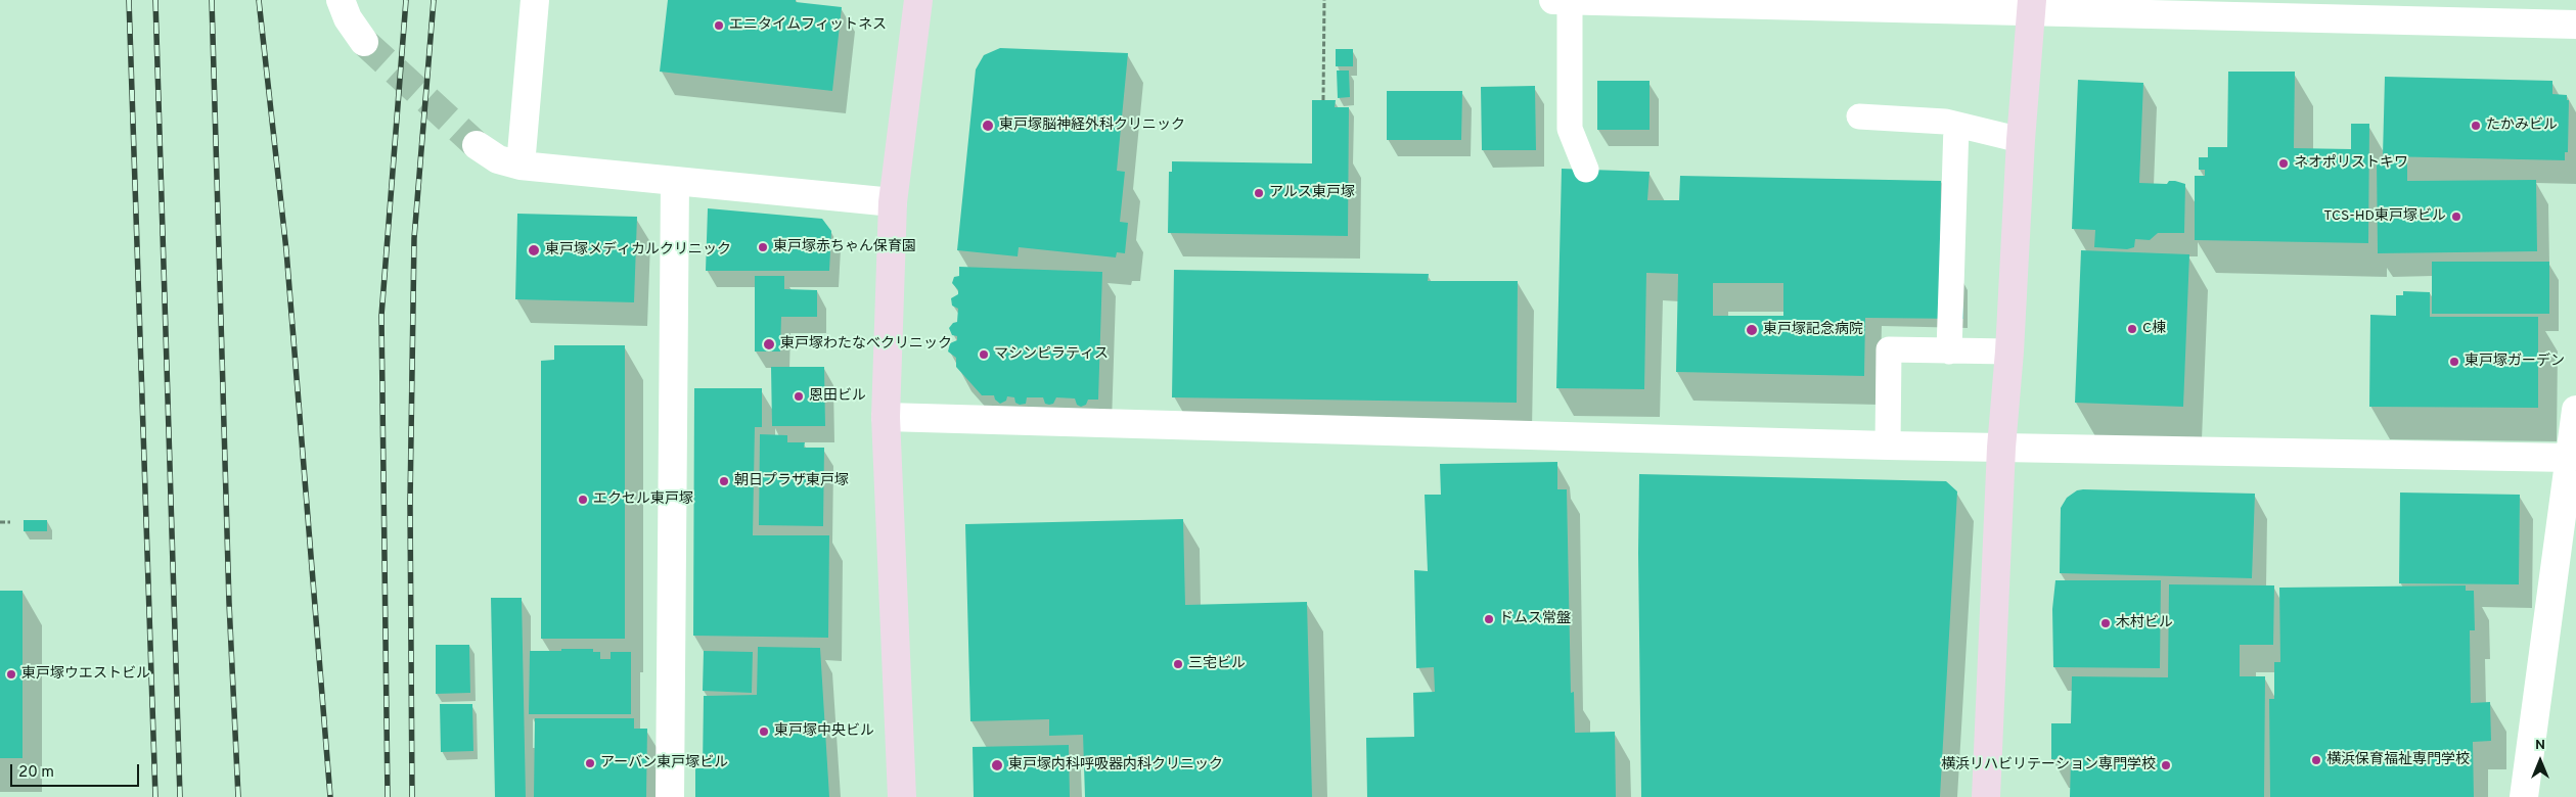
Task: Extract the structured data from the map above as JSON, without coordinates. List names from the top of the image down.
{
  "places": [
    "エニタイムフィットネス",
    "東戸塚脳神経外科クリニック",
    "たかみビル",
    "ネオポリストキワ",
    "アルス東戸塚",
    "TCS-HD東戸塚ビル",
    "東戸塚赤ちゃん保育園",
    "東戸塚メディカルクリニック",
    "C棟",
    "東戸塚記念病院",
    "東戸塚わたなべクリニック",
    "マシンピラティス",
    "東戸塚ガーデン",
    "恩田ビル",
    "朝日プラザ東戸塚",
    "エクセル東戸塚",
    "ドムス常盤",
    "木村ビル",
    "三宅ビル",
    "東戸塚ウエストビル",
    "東戸塚中央ビル",
    "横浜保育福祉専門学校",
    "アーバン東戸塚ビル",
    "東戸塚内科呼吸器内科クリニック",
    "横浜リハビリテーション専門学校"
  ],
  "scale_bar": "20 m",
  "north": "top"
}
